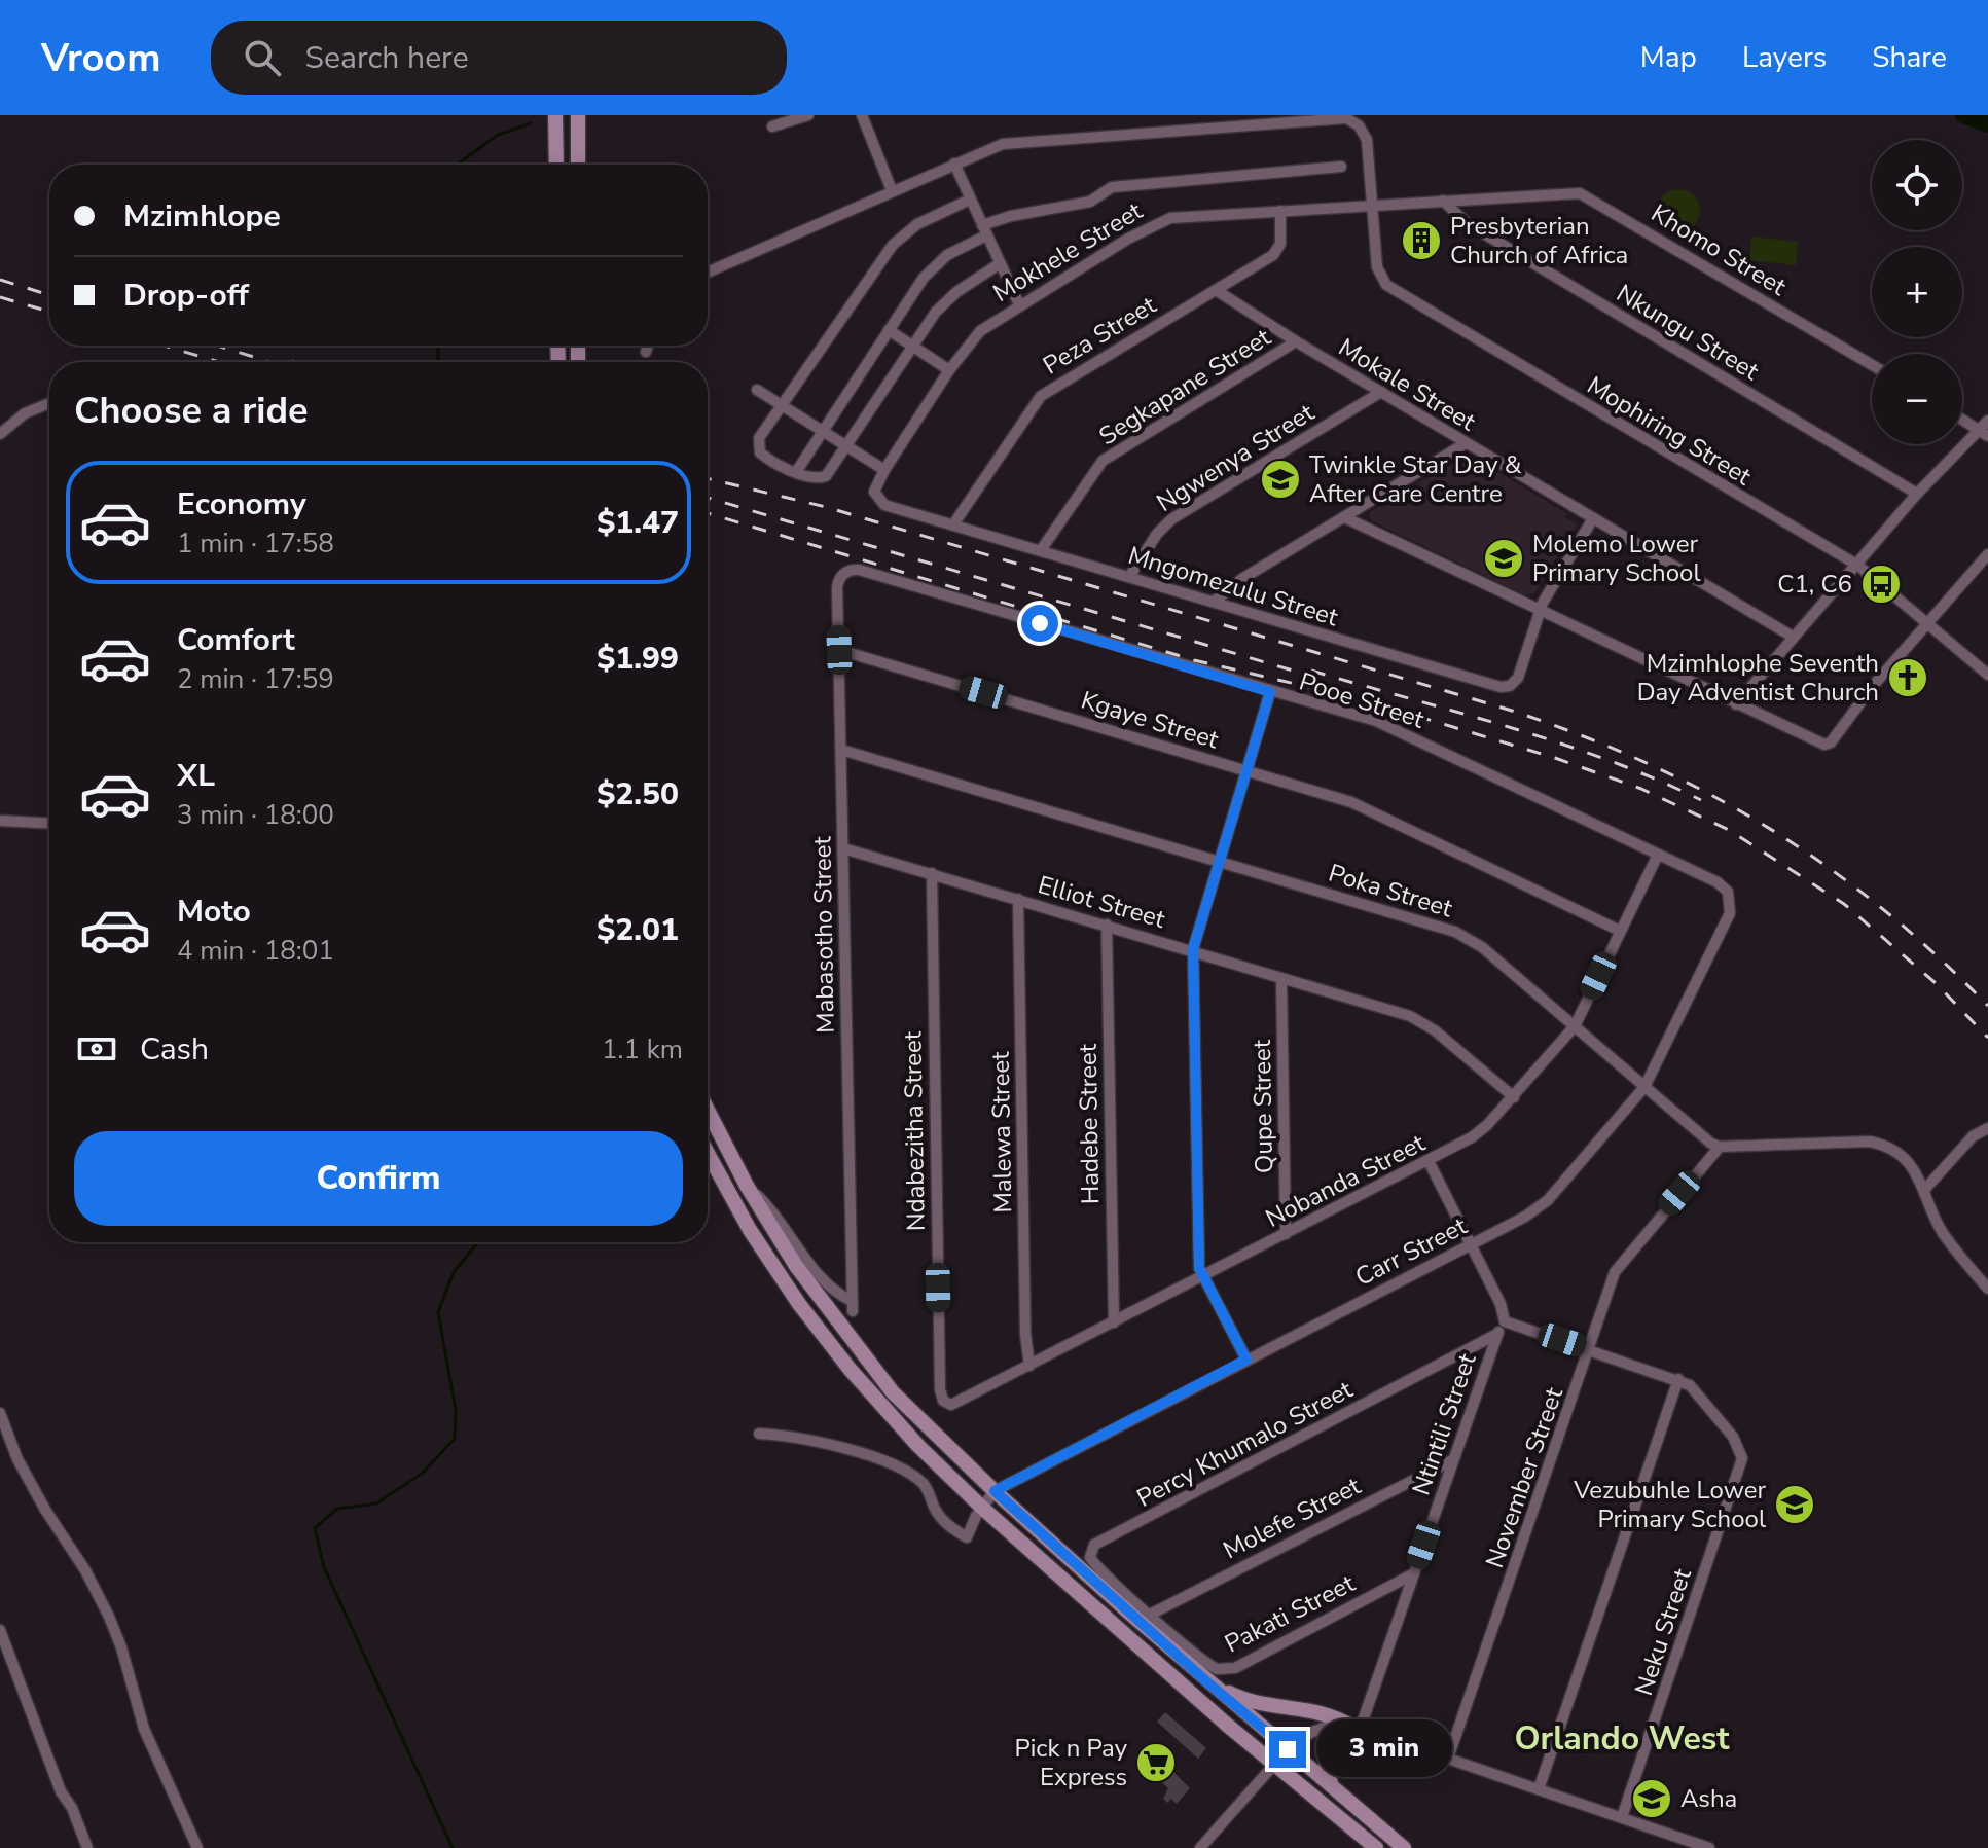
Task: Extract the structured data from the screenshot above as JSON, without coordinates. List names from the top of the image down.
{
  "streets": {
    "street": [
      "Khomo Street",
      "Mokhele Street",
      "Nkungu Street",
      "Peza Street",
      "Mokale Street",
      "Segkapane Street",
      "Mophiring Street",
      "Ngwenya Street",
      "Mngomezulu Street",
      "Pooe Street",
      "Kgaye Street",
      "Poka Street",
      "Elliot Street",
      "Mabasotho Street",
      "Qupe Street",
      "Hadebe Street",
      "Ndabezitha Street",
      "Malewa Street",
      "Nobanda Street",
      "Carr Street",
      "Ntintili Street",
      "Percy Khumalo Street",
      "November Street",
      "Molefe Street",
      "Pakati Street",
      "Neku Street"
    ]
  },
  "crossings": [
    ["Khomo Street", "Mokhele Street"],
    ["Khomo Street", "Nkungu Street"],
    ["Khomo Street", "Mophiring Street"],
    ["Mokhele Street", "Peza Street"],
    ["Mokhele Street", "Mophiring Street"],
    ["Mokhele Street", "Mngomezulu Street"],
    ["Peza Street", "Mokale Street"],
    ["Peza Street", "Mngomezulu Street"],
    ["Mokale Street", "Segkapane Street"],
    ["Mokale Street", "Ngwenya Street"],
    ["Segkapane Street", "Mngomezulu Street"],
    ["Ngwenya Street", "Mngomezulu Street"],
    ["Pooe Street", "Mabasotho Street"],
    ["Pooe Street", "Nobanda Street"],
    ["Pooe Street", "Carr Street"],
    ["Kgaye Street", "Mabasotho Street"],
    ["Kgaye Street", "Nobanda Street"],
    ["Poka Street", "Mabasotho Street"],
    ["Poka Street", "Nobanda Street"],
    ["Poka Street", "Carr Street"],
    ["Poka Street", "November Street"],
    ["Elliot Street", "Mabasotho Street"],
    ["Elliot Street", "Qupe Street"],
    ["Elliot Street", "Hadebe Street"],
    ["Elliot Street", "Ndabezitha Street"],
    ["Elliot Street", "Malewa Street"],
    ["Elliot Street", "Nobanda Street"],
    ["Qupe Street", "Nobanda Street"],
    ["Hadebe Street", "Nobanda Street"],
    ["Ndabezitha Street", "Nobanda Street"],
    ["Malewa Street", "Nobanda Street"],
    ["Ntintili Street", "Percy Khumalo Street"],
    ["Ntintili Street", "Molefe Street"],
    ["Ntintili Street", "Pakati Street"],
    ["Percy Khumalo Street", "Molefe Street"],
    ["Percy Khumalo Street", "Pakati Street"],
    ["Molefe Street", "Pakati Street"]
  ],
  "districts": ["Orlando West"],
  "places": {
    "building": ["Presbyterian Church of Africa"],
    "school or university": [
      "Twinkle Star Day & After Care Centre",
      "Molemo Lower Primary School",
      "Vezubuhle Lower Primary School",
      "Asha"
    ],
    "bus stop": ["C1, C6"],
    "church": ["Mzimhlophe Seventh Day Adventist Church"],
    "supermarket": ["Pick n Pay Express"]
  },
  "page": {
    "header": "Vroom",
    "search": "Search here",
    "nav": ["Map", "Layers", "Share"],
    "map_buttons": ["+", "−"],
    "banner": ["Mzimhlope", "Drop-off"],
    "heading": "Choose a ride",
    "list": [
      {
        "name": "Economy",
        "note": "1 min · 17:58",
        "value": "$1.47"
      },
      {
        "name": "Comfort",
        "note": "2 min · 17:59",
        "value": "$1.99"
      },
      {
        "name": "XL",
        "note": "3 min · 18:00",
        "value": "$2.50"
      },
      {
        "name": "Moto",
        "note": "4 min · 18:01",
        "value": "$2.01"
      }
    ],
    "pay": ["Cash", "1.1 km"],
    "buttons": "Confirm",
    "bubble": "3 min"
  }
}
